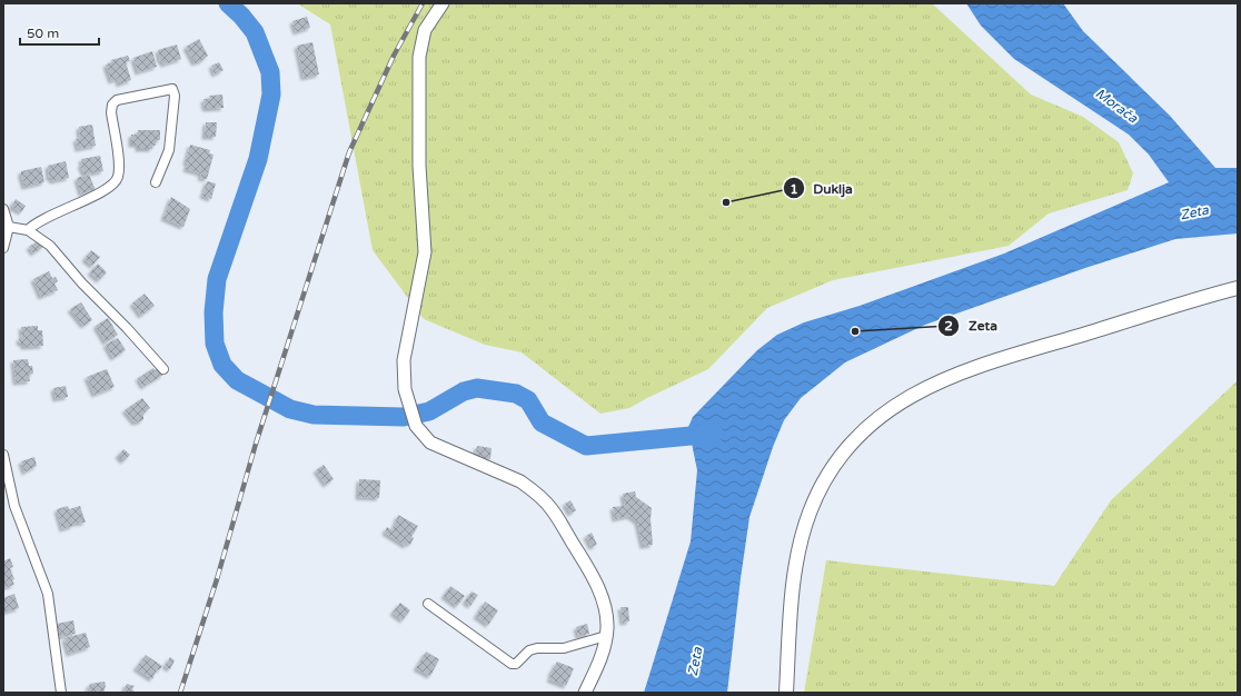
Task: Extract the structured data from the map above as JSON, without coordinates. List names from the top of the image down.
{
  "water": ["Morača", "Zeta"],
  "places": ["Duklja", "Zeta"],
  "scale_bar": "50 m"
}
